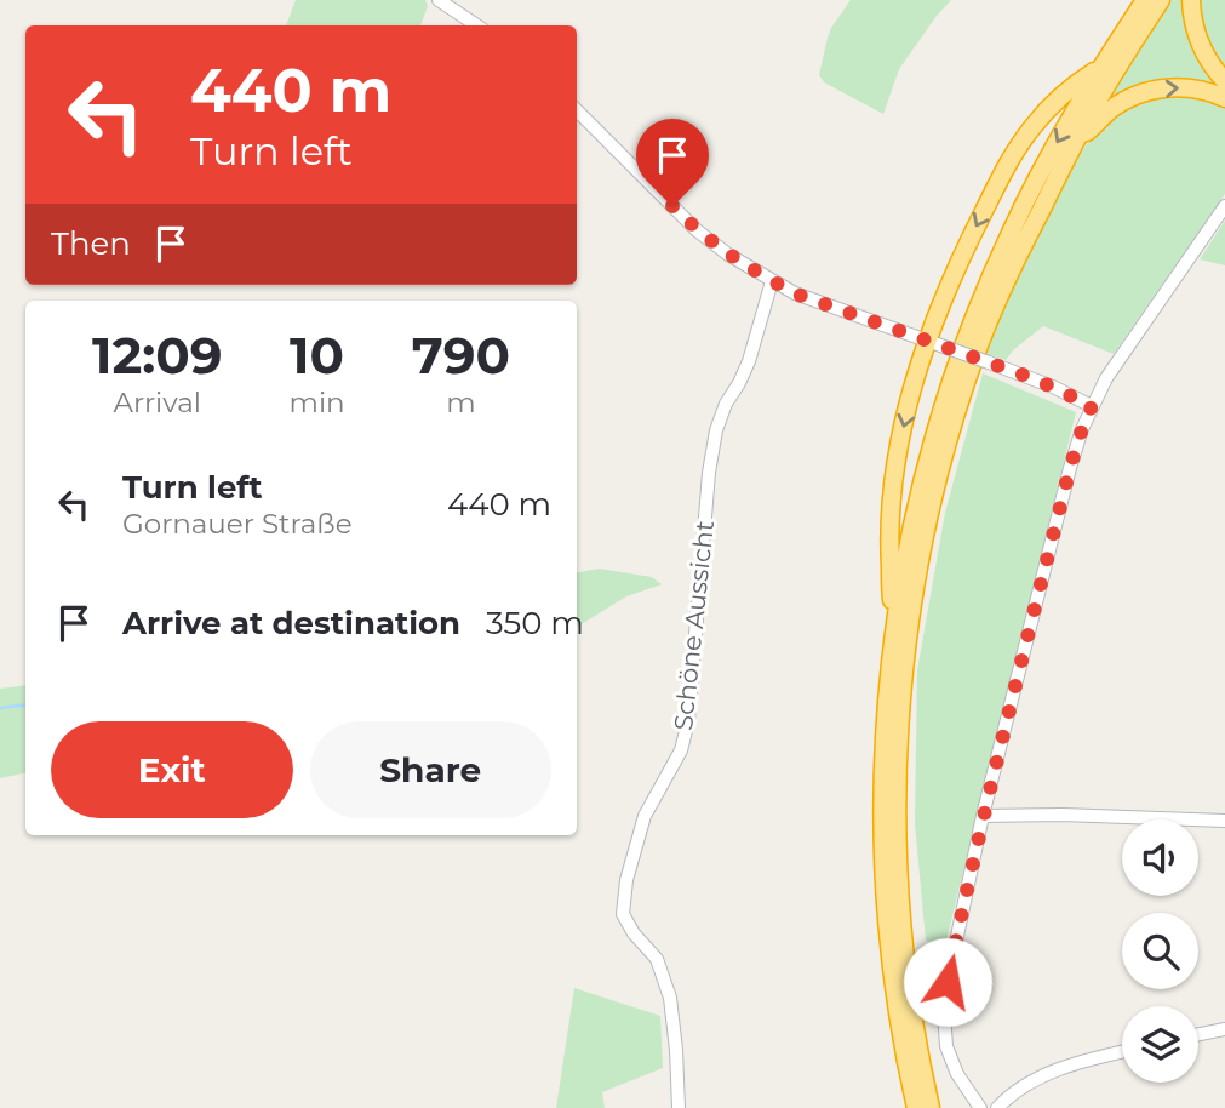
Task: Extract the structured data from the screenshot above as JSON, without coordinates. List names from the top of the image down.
{
  "streets": {
    "street": ["Schöne Aussicht"]
  },
  "page": {
    "turn": ["440 m", "Turn left"],
    "then": "Then",
    "eta": [
      "12:09",
      "Arrival",
      "10",
      "min",
      "790",
      "m"
    ],
    "list": [
      {
        "name": "Turn left",
        "note": "Gornauer Straße",
        "value": "440 m"
      },
      {
        "name": "Arrive at destination",
        "value": "350 m"
      }
    ],
    "buttons": ["Exit", "Share"]
  }
}
